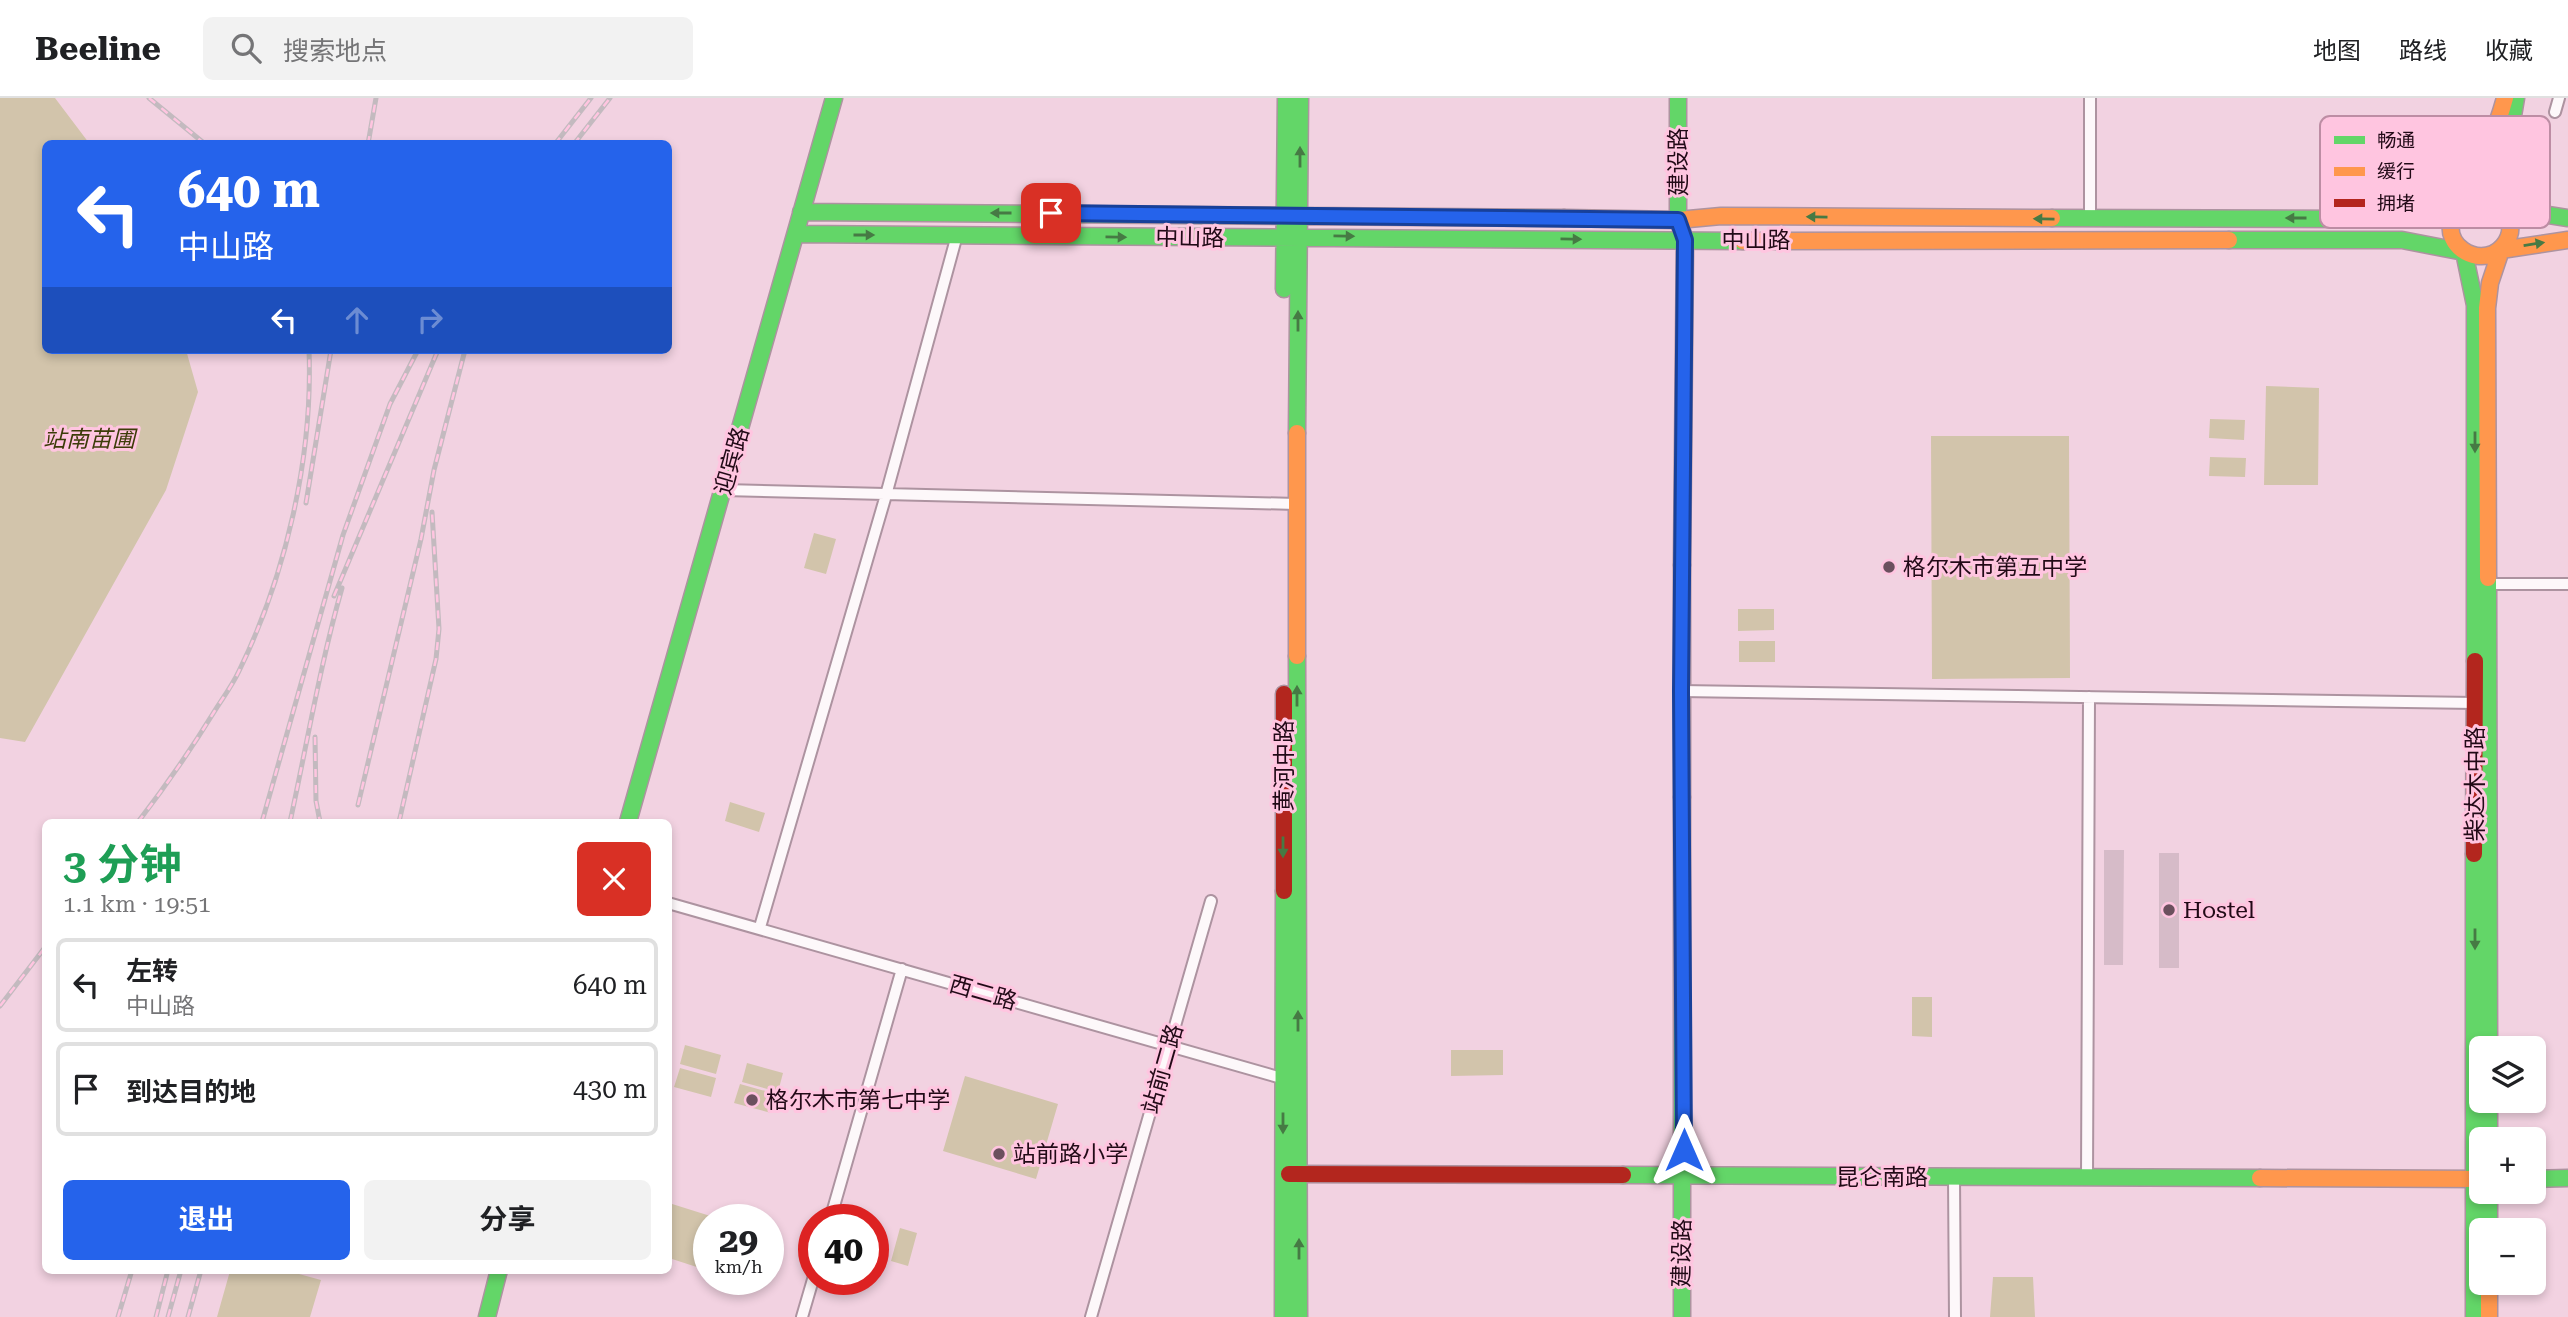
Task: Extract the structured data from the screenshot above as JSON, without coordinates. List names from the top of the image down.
{
  "streets": {
    "main road": [
      "建设路",
      "中山路",
      "迎宾路",
      "黄河中路",
      "柴达木中路",
      "昆仑南路"
    ],
    "street": ["西二路", "站前二路"]
  },
  "crossings": [
    ["建设路", "中山路"],
    ["建设路", "昆仑南路"],
    ["中山路", "迎宾路"],
    ["中山路", "黄河中路"],
    ["中山路", "柴达木中路"],
    ["黄河中路", "西二路"],
    ["黄河中路", "昆仑南路"],
    ["西二路", "站前二路"]
  ],
  "parks": ["站南苗圃"],
  "places": [
    "格尔木市第五中学",
    "Hostel",
    "格尔木市第七中学",
    "站前路小学"
  ],
  "legend": ["畅通", "缓行", "拥堵"],
  "page": {
    "header": "Beeline",
    "search": "搜索地点",
    "nav": ["地图", "路线", "收藏"],
    "turn": ["640 m", "中山路"],
    "heading": ["3 分钟", "1.1 km · 19:51"],
    "list": [
      {
        "name": "左转",
        "note": "中山路",
        "value": "640 m"
      },
      {
        "name": "到达目的地",
        "value": "430 m"
      }
    ],
    "map_buttons": ["+", "−"],
    "buttons": ["退出", "分享"],
    "speed": "29 km/h",
    "limit": "40"
  }
}
